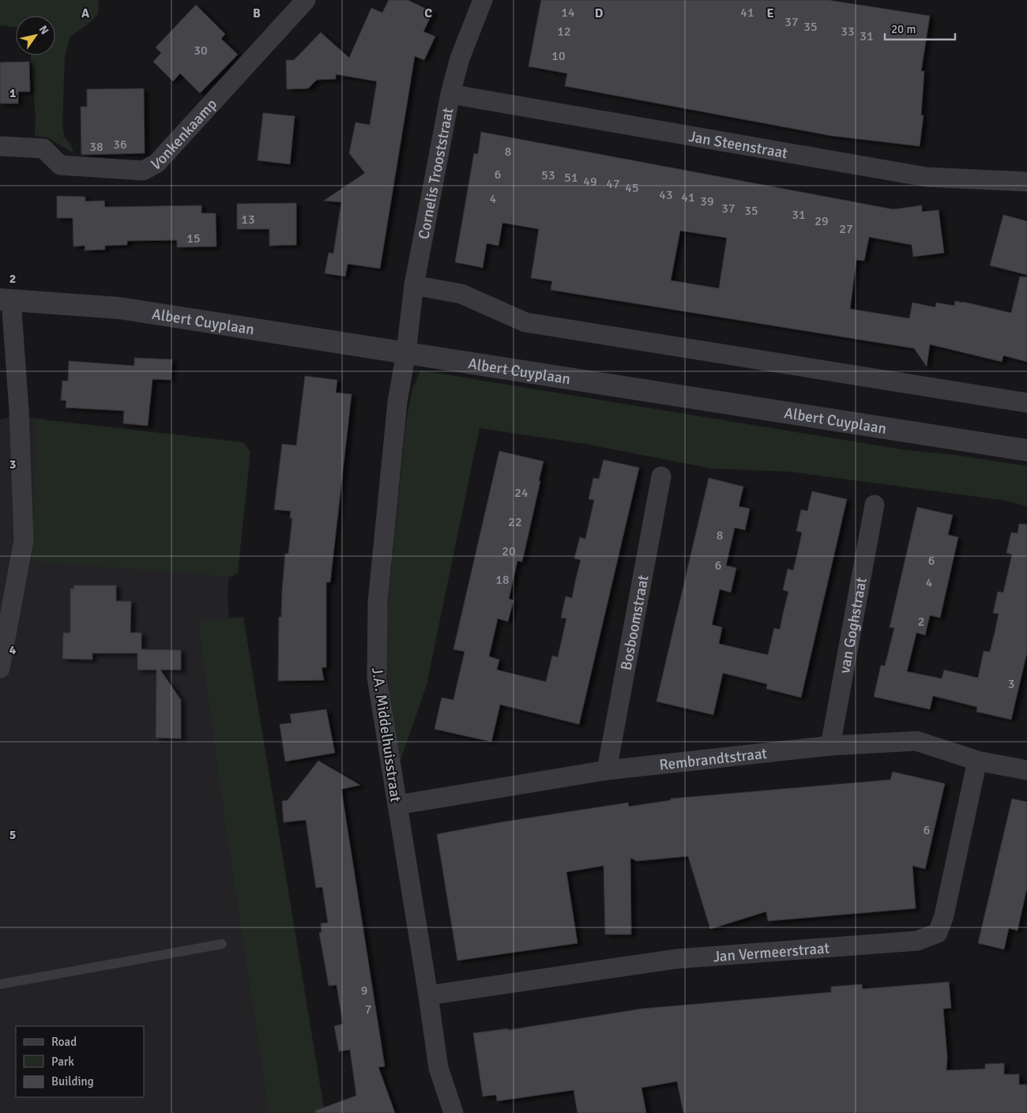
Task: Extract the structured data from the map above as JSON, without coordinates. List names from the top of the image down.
{
  "streets": {
    "street": [
      "Vonkenkaamp",
      "Jan Steenstraat",
      "Cornelis Trooststraat",
      "Albert Cuyplaan",
      "Bosboomstraat",
      "van Goghstraat",
      "J.A. Middelhuisstraat",
      "Rembrandtstraat",
      "Jan Vermeerstraat"
    ]
  },
  "crossings": [
    ["Jan Steenstraat", "Cornelis Trooststraat"],
    ["Cornelis Trooststraat", "Albert Cuyplaan"],
    ["Cornelis Trooststraat", "J.A. Middelhuisstraat"],
    ["Albert Cuyplaan", "J.A. Middelhuisstraat"],
    ["Bosboomstraat", "Rembrandtstraat"],
    ["van Goghstraat", "Rembrandtstraat"],
    ["J.A. Middelhuisstraat", "Rembrandtstraat"],
    ["J.A. Middelhuisstraat", "Jan Vermeerstraat"],
    ["Rembrandtstraat", "Jan Vermeerstraat"]
  ],
  "house_numbers": [
    "14",
    "41",
    "37",
    "35",
    "12",
    "33",
    "31",
    "30",
    "10",
    "36",
    "38",
    "8",
    "6",
    "53",
    "51",
    "49",
    "47",
    "45",
    "43",
    "41",
    "4",
    "39",
    "37",
    "35",
    "31",
    "13",
    "29",
    "27",
    "15",
    "24",
    "22",
    "8",
    "20",
    "6",
    "6",
    "18",
    "4",
    "2",
    "3",
    "6",
    "9",
    "7"
  ],
  "legend": ["Road", "Park", "Building"],
  "scale_bar": "20 m",
  "north": "top right",
  "grid": {
    "columns": [
      "A",
      "B",
      "C",
      "D",
      "E"
    ],
    "rows": [
      "1",
      "2",
      "3",
      "4",
      "5"
    ]
  }
}
